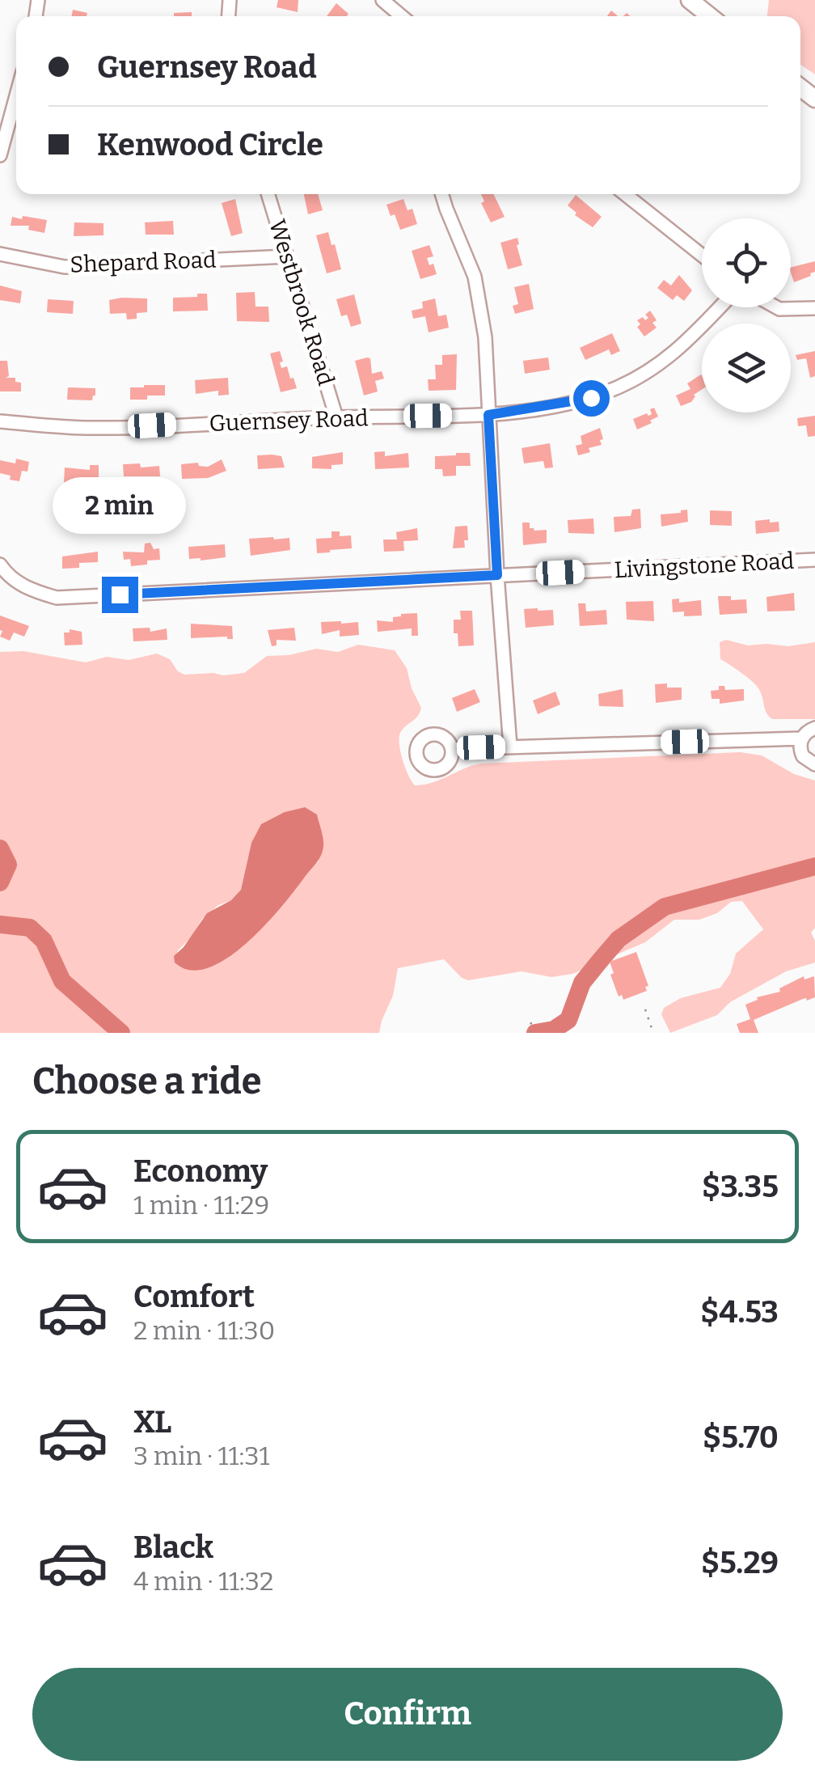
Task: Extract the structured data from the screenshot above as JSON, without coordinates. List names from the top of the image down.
{
  "streets": {
    "street": [
      "Shepard Road",
      "Westbrook Road",
      "Guernsey Road",
      "Livingstone Road"
    ]
  },
  "crossings": [
    ["Shepard Road", "Westbrook Road"],
    ["Westbrook Road", "Guernsey Road"]
  ],
  "page": {
    "banner": ["Guernsey Road", "Kenwood Circle"],
    "bubble": "2 min",
    "heading": "Choose a ride",
    "list": [
      {
        "name": "Economy",
        "note": "1 min · 11:29",
        "value": "$3.35"
      },
      {
        "name": "Comfort",
        "note": "2 min · 11:30",
        "value": "$4.53"
      },
      {
        "name": "XL",
        "note": "3 min · 11:31",
        "value": "$5.70"
      },
      {
        "name": "Black",
        "note": "4 min · 11:32",
        "value": "$5.29"
      }
    ],
    "buttons": "Confirm"
  }
}
